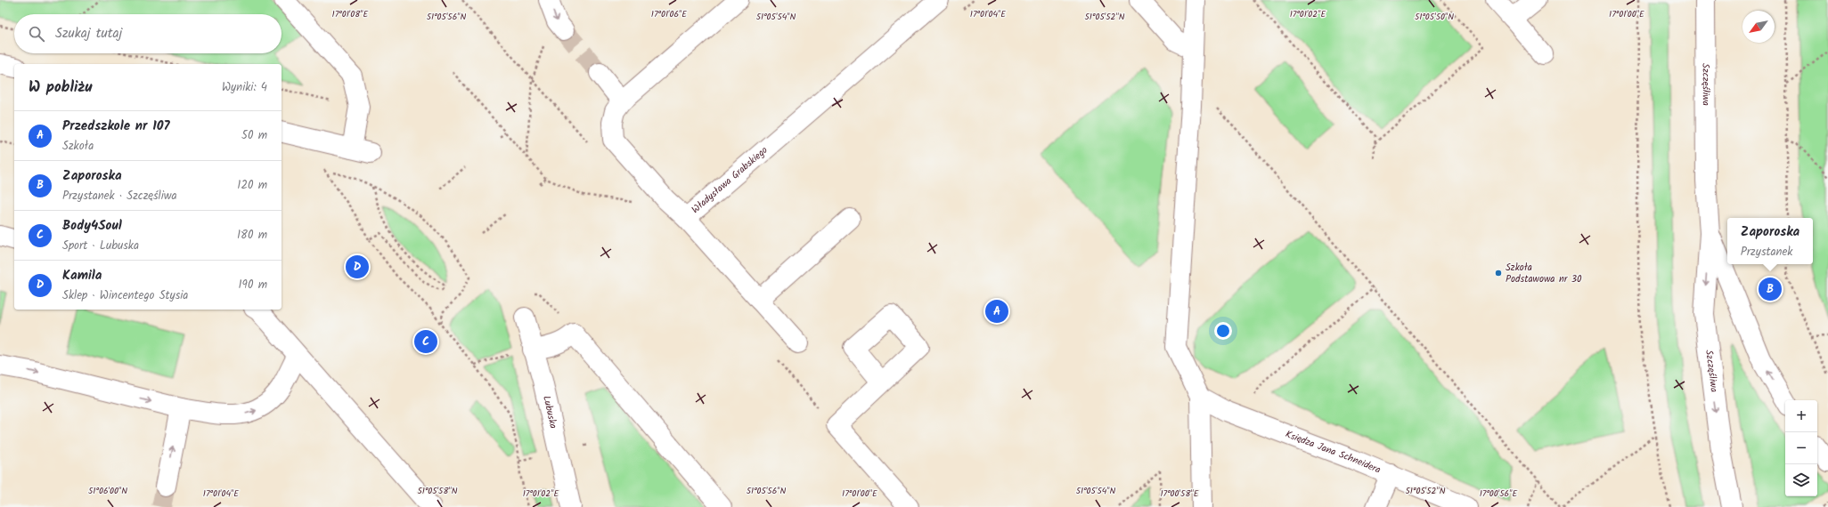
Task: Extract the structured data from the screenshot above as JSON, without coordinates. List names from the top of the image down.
{
  "streets": {
    "street": [
      "Szczęśliwa",
      "Władysława Grabskiego",
      "Lubuska",
      "Księdza Jana Schneidera"
    ]
  },
  "places": ["Szkoła Podstawowa nr 30"],
  "north": "bottom left",
  "page": {
    "search": "Szukaj tutaj",
    "heading": ["W pobliżu", "Wyniki: 4"],
    "list": [
      {
        "mark": "A",
        "name": "Przedszkole nr 107",
        "note": "Szkoła",
        "value": "50 m"
      },
      {
        "mark": "B",
        "name": "Zaporoska",
        "note": "Przystanek · Szczęśliwa",
        "value": "120 m"
      },
      {
        "mark": "C",
        "name": "Body4Soul",
        "note": "Sport · Lubuska",
        "value": "180 m"
      },
      {
        "mark": "D",
        "name": "Kamila",
        "note": "Sklep · Wincentego Stysia",
        "value": "190 m"
      }
    ],
    "popup": ["Zaporoska", "Przystanek"],
    "pins": [
      "D",
      "B",
      "A",
      "C"
    ],
    "map_buttons": ["+", "−"]
  },
  "coordinates": [
    "17°01'02\"E",
    "17°01'00\"E",
    "17°01'08\"E",
    "17°01'06\"E",
    "17°01'04\"E",
    "51°05'56\"N",
    "51°05'54\"N",
    "51°05'52\"N",
    "51°05'50\"N",
    "51°06'00\"N",
    "51°05'58\"N",
    "17°00'58\"E",
    "17°00'56\"E"
  ]
}
